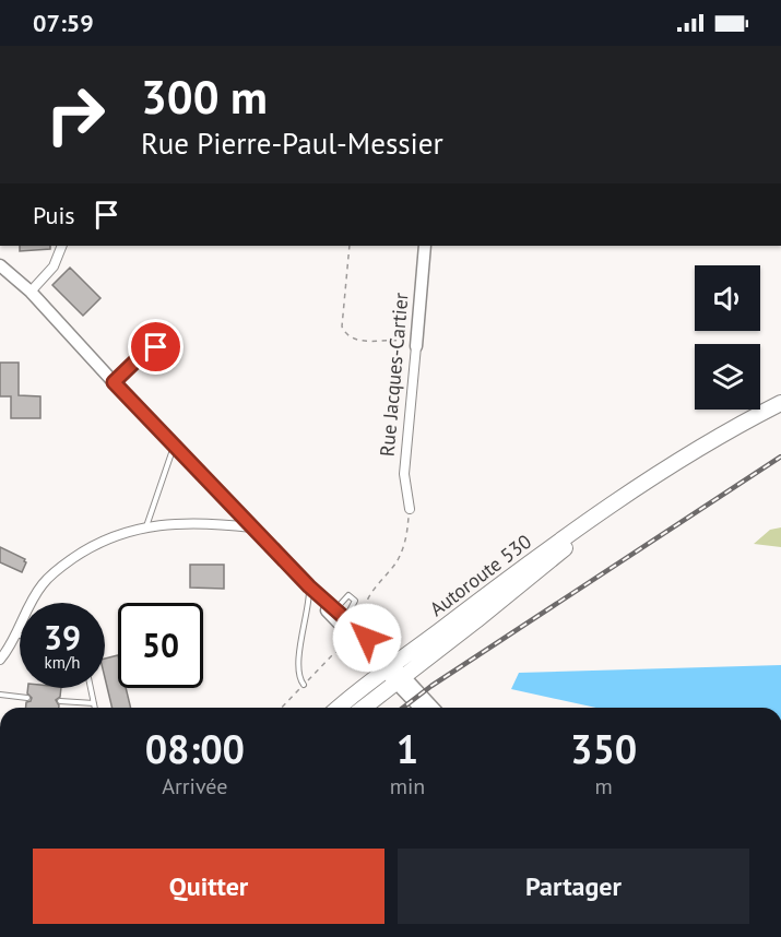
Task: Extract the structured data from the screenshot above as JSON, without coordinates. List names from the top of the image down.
{
  "streets": {
    "highway": ["Autoroute 530"],
    "main road": ["Rue Jacques-Cartier"]
  },
  "page": {
    "status": "07:59",
    "turn": ["300 m", "Rue Pierre-Paul-Messier"],
    "then": "Puis",
    "speed": "39 km/h",
    "limit": "50",
    "eta": [
      "08:00",
      "Arrivée",
      "1",
      "min",
      "350",
      "m"
    ],
    "buttons": ["Quitter", "Partager"]
  }
}
